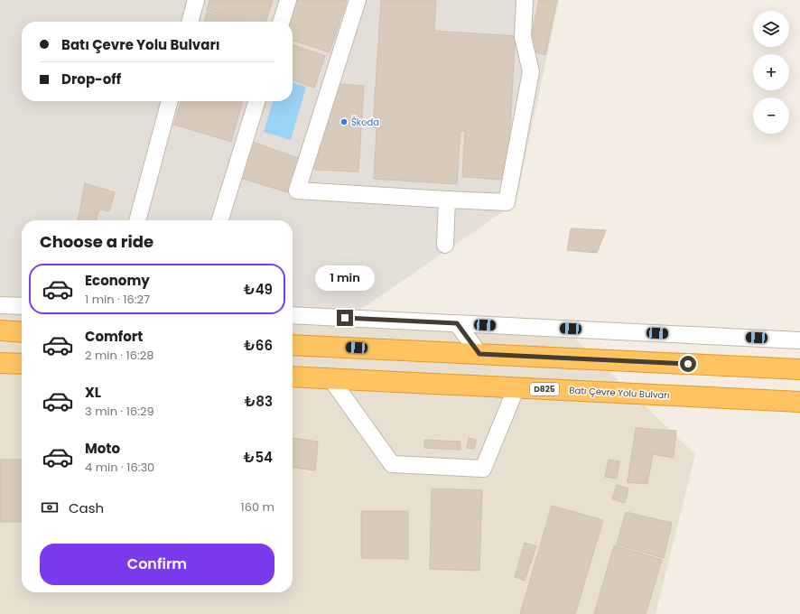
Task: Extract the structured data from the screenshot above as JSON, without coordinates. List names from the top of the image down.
{
  "streets": {
    "highway": ["D825", "Batı Çevre Yolu Bulvarı"]
  },
  "places": ["Škoda"],
  "page": {
    "map_buttons": ["+", "−"],
    "banner": ["Batı Çevre Yolu Bulvarı", "Drop-off"],
    "heading": "Choose a ride",
    "list": [
      {
        "name": "Economy",
        "note": "1 min · 16:27",
        "value": "₺49"
      },
      {
        "name": "Comfort",
        "note": "2 min · 16:28",
        "value": "₺66"
      },
      {
        "name": "XL",
        "note": "3 min · 16:29",
        "value": "₺83"
      },
      {
        "name": "Moto",
        "note": "4 min · 16:30",
        "value": "₺54"
      }
    ],
    "bubble": "1 min",
    "pay": ["Cash", "160 m"],
    "buttons": "Confirm"
  }
}
